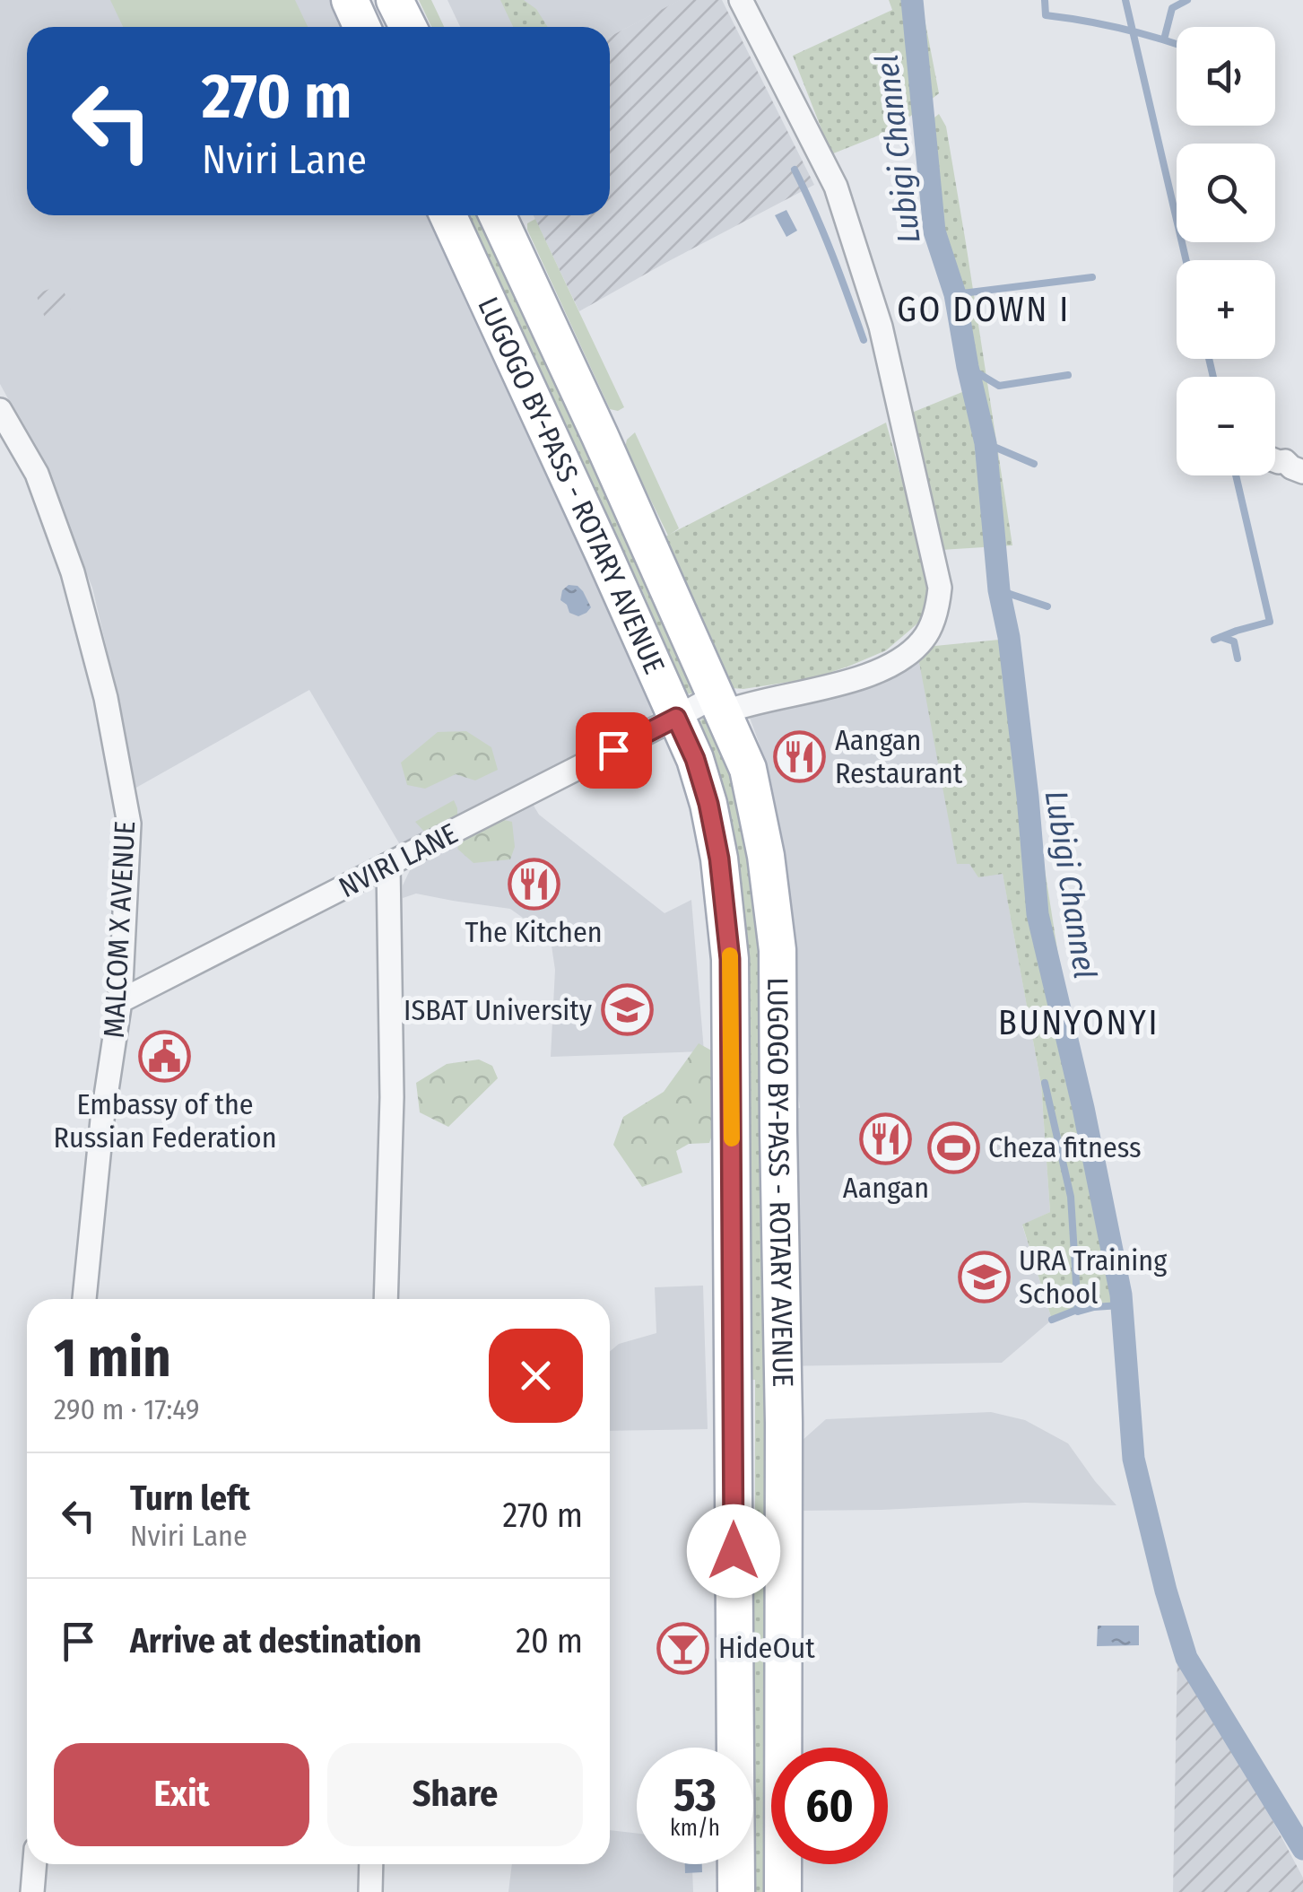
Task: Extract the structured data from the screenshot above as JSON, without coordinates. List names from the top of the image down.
{
  "streets": {
    "main road": ["LUGOGO BY-PASS - ROTARY AVENUE"],
    "street": ["NVIRI LANE", "MALCOM X AVENUE"]
  },
  "crossings": [
    ["LUGOGO BY-PASS - ROTARY AVENUE", "NVIRI LANE"],
    ["NVIRI LANE", "MALCOM X AVENUE"]
  ],
  "districts": ["GO DOWN I", "BUNYONYI"],
  "water": ["Lubigi Channel"],
  "places": {
    "restaurant": ["Aangan Restaurant", "The Kitchen", "Aangan"],
    "school or university": ["ISBAT University", "URA Training School"],
    "public building": ["Embassy of the Russian Federation"],
    "sports": ["Cheza fitness"],
    "bar": ["HideOut"]
  },
  "page": {
    "map_buttons": ["+", "−"],
    "turn": ["270 m", "Nviri Lane"],
    "heading": ["1 min", "290 m · 17:49"],
    "list": [
      {
        "name": "Turn left",
        "note": "Nviri Lane",
        "value": "270 m"
      },
      {
        "name": "Arrive at destination",
        "value": "20 m"
      }
    ],
    "buttons": ["Exit", "Share"],
    "speed": "53 km/h",
    "limit": "60"
  }
}
